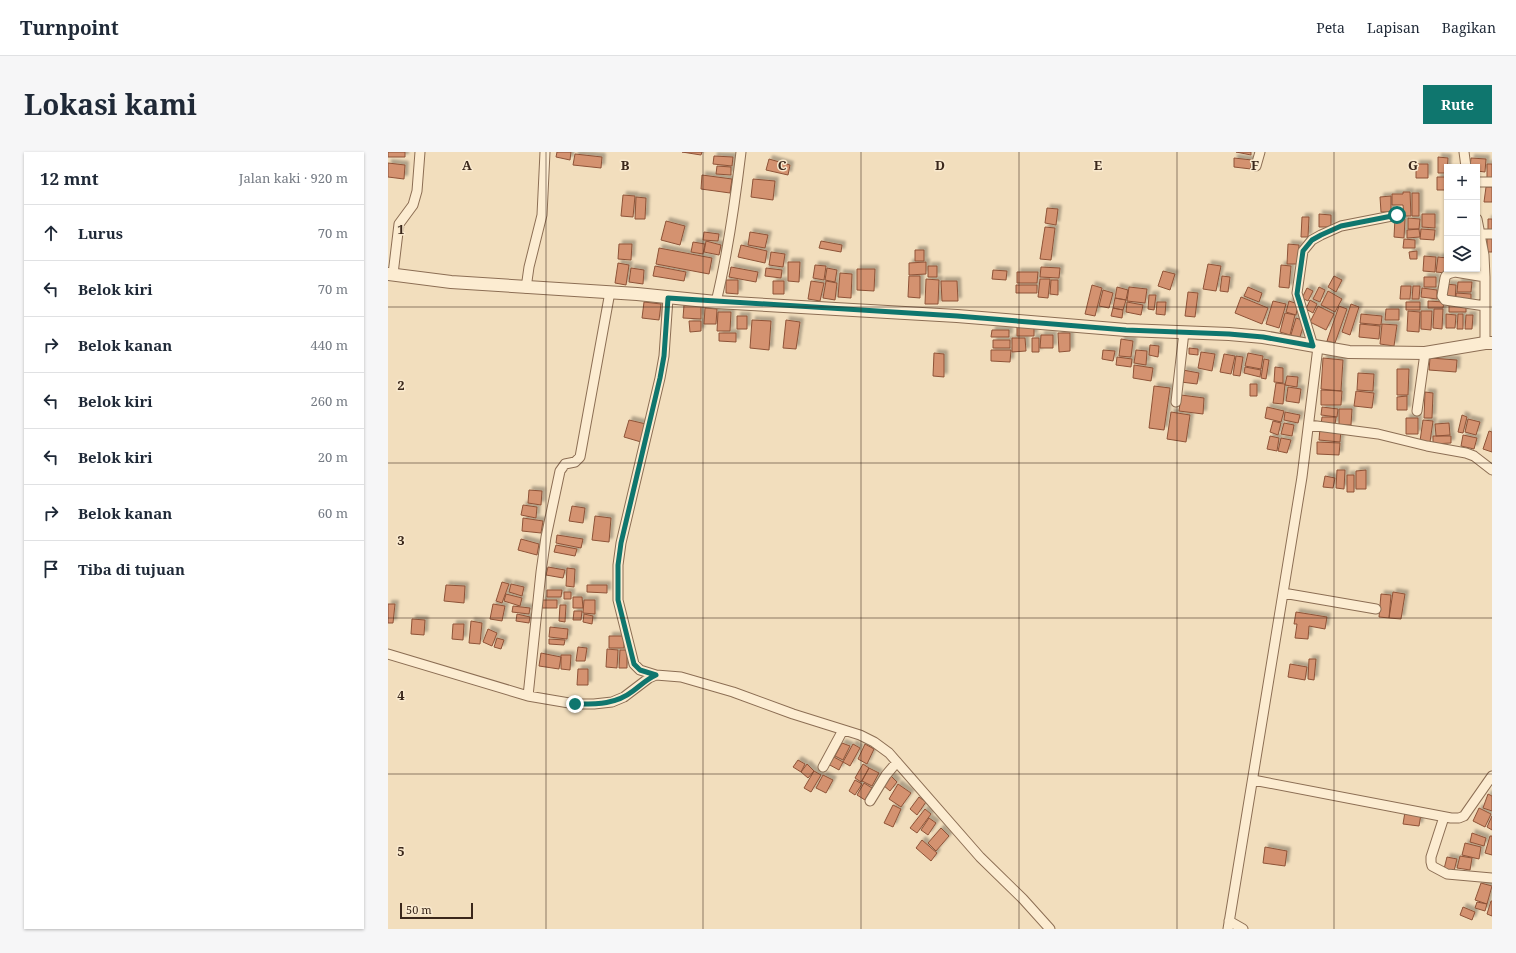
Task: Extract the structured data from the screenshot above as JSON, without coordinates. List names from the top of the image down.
{
  "scale_bar": "50 m",
  "page": {
    "header": "Turnpoint",
    "nav": ["Peta", "Lapisan", "Bagikan"],
    "title": "Lokasi kami",
    "buttons": "Rute",
    "heading": ["12 mnt", "Jalan kaki · 920 m"],
    "map_buttons": ["+", "−"],
    "list": [
      ["Lurus", "70 m"],
      ["Belok kiri", "70 m"],
      ["Belok kanan", "440 m"],
      ["Belok kiri", "260 m"],
      ["Belok kiri", "20 m"],
      ["Belok kanan", "60 m"],
      "Tiba di tujuan"
    ],
    "scale": "50 m"
  },
  "grid": {
    "columns": [
      "A",
      "B",
      "C",
      "D",
      "E",
      "F",
      "G"
    ],
    "rows": [
      "1",
      "2",
      "3",
      "4",
      "5"
    ]
  }
}
